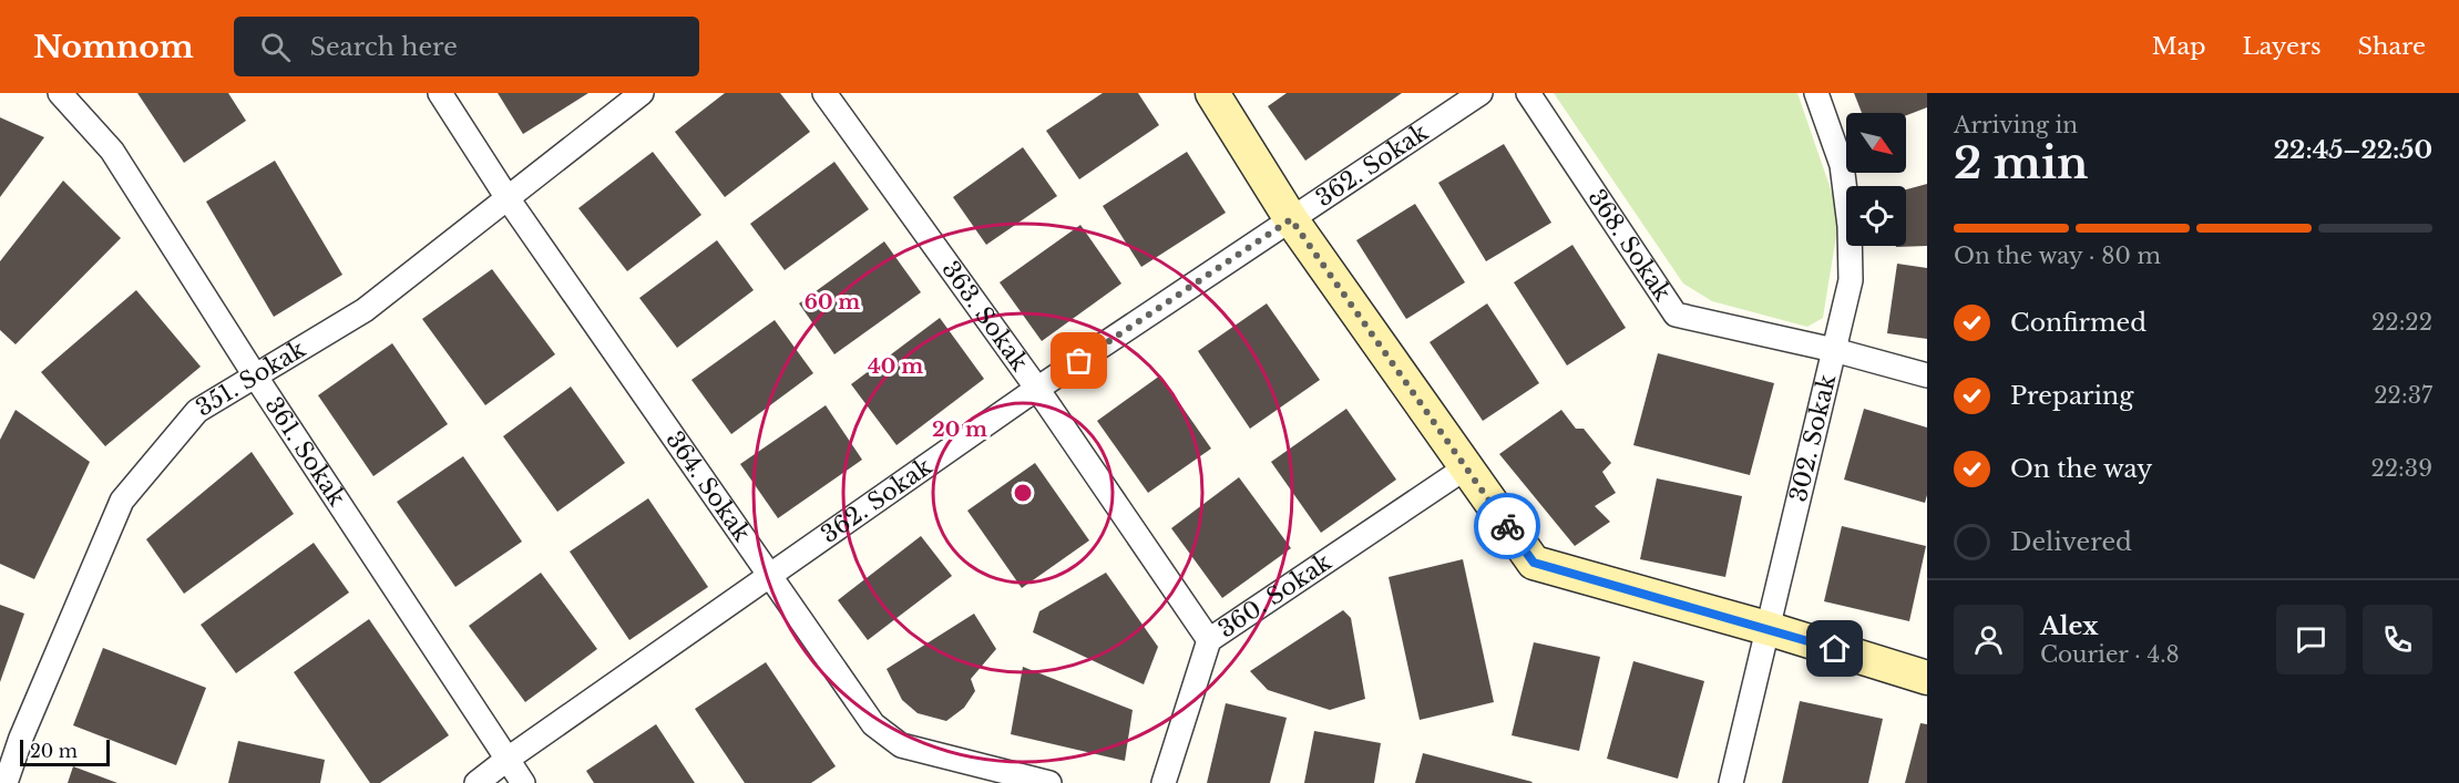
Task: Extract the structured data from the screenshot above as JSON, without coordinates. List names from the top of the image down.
{
  "streets": {
    "street": [
      "362. Sokak",
      "368. Sokak",
      "363. Sokak",
      "351. Sokak",
      "302. Sokak",
      "361. Sokak",
      "364. Sokak",
      "360. Sokak"
    ]
  },
  "crossings": [
    ["362. Sokak", "363. Sokak"],
    ["362. Sokak", "361. Sokak"],
    ["362. Sokak", "364. Sokak"],
    ["368. Sokak", "302. Sokak"],
    ["363. Sokak", "360. Sokak"],
    ["351. Sokak", "361. Sokak"],
    ["351. Sokak", "364. Sokak"]
  ],
  "scale_bar": "20 m",
  "north": "bottom right",
  "page": {
    "header": "Nomnom",
    "search": "Search here",
    "nav": ["Map", "Layers", "Share"],
    "heading": ["2 min", "Arriving in", "22:45–22:50"],
    "panel": ["Alex", "Courier · 4.8"],
    "bar": "On the way · 80 m",
    "list": [
      ["Confirmed", "22:22"],
      ["Preparing", "22:37"],
      ["On the way", "22:39"],
      "Delivered"
    ],
    "scale": "20 m"
  },
  "rings": ["60 m", "40 m", "20 m"]
}
